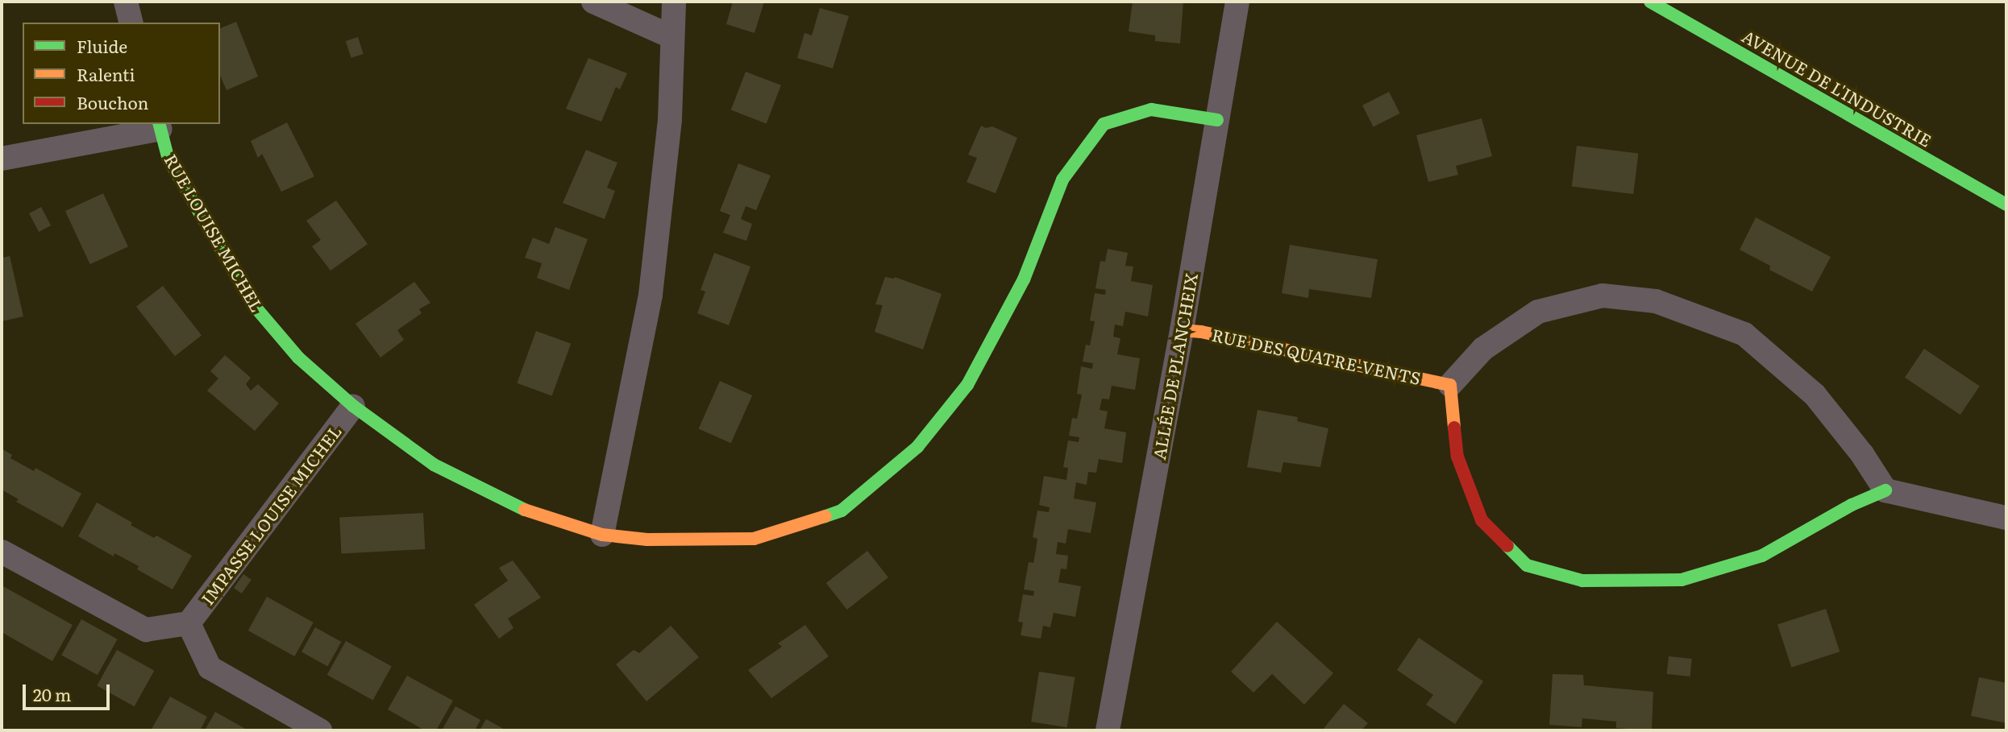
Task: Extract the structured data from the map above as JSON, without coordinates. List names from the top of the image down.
{
  "streets": {
    "street": [
      "AVENUE DE L'INDUSTRIE",
      "RUE LOUISE MICHEL",
      "RUE DES QUATRE-VENTS",
      "ALLÉE DE PLANCHEIX",
      "IMPASSE LOUISE MICHEL"
    ]
  },
  "crossings": [
    ["RUE LOUISE MICHEL", "ALLÉE DE PLANCHEIX"],
    ["RUE LOUISE MICHEL", "IMPASSE LOUISE MICHEL"],
    ["RUE DES QUATRE-VENTS", "ALLÉE DE PLANCHEIX"]
  ],
  "legend": ["Fluide", "Ralenti", "Bouchon"],
  "scale_bar": "20 m"
}
